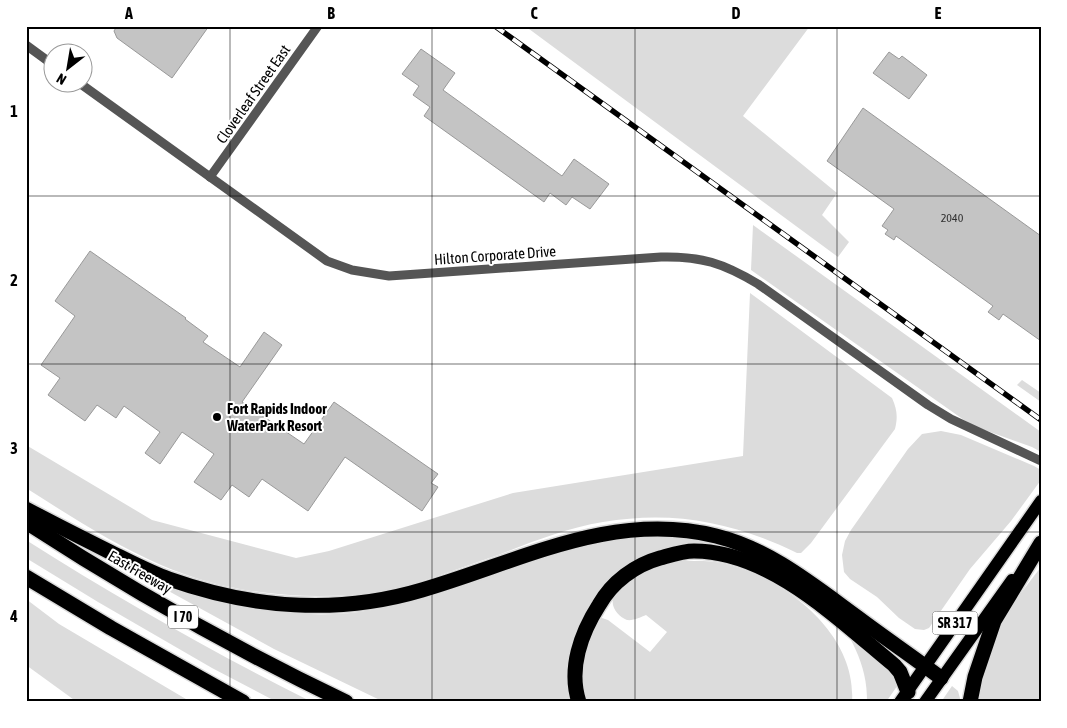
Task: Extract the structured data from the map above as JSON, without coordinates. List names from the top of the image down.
{
  "streets": {
    "highway": ["East Freeway", "I 70"],
    "main road": ["SR 317"],
    "street": ["Cloverleaf Street East", "Hilton Corporate Drive"]
  },
  "crossings": [
    ["Cloverleaf Street East", "Hilton Corporate Drive"]
  ],
  "places": ["Fort Rapids Indoor WaterPark Resort"],
  "house_numbers": ["2040"],
  "north": "bottom left",
  "grid": {
    "columns": [
      "A",
      "B",
      "C",
      "D",
      "E"
    ],
    "rows": [
      "1",
      "2",
      "3",
      "4"
    ]
  }
}
